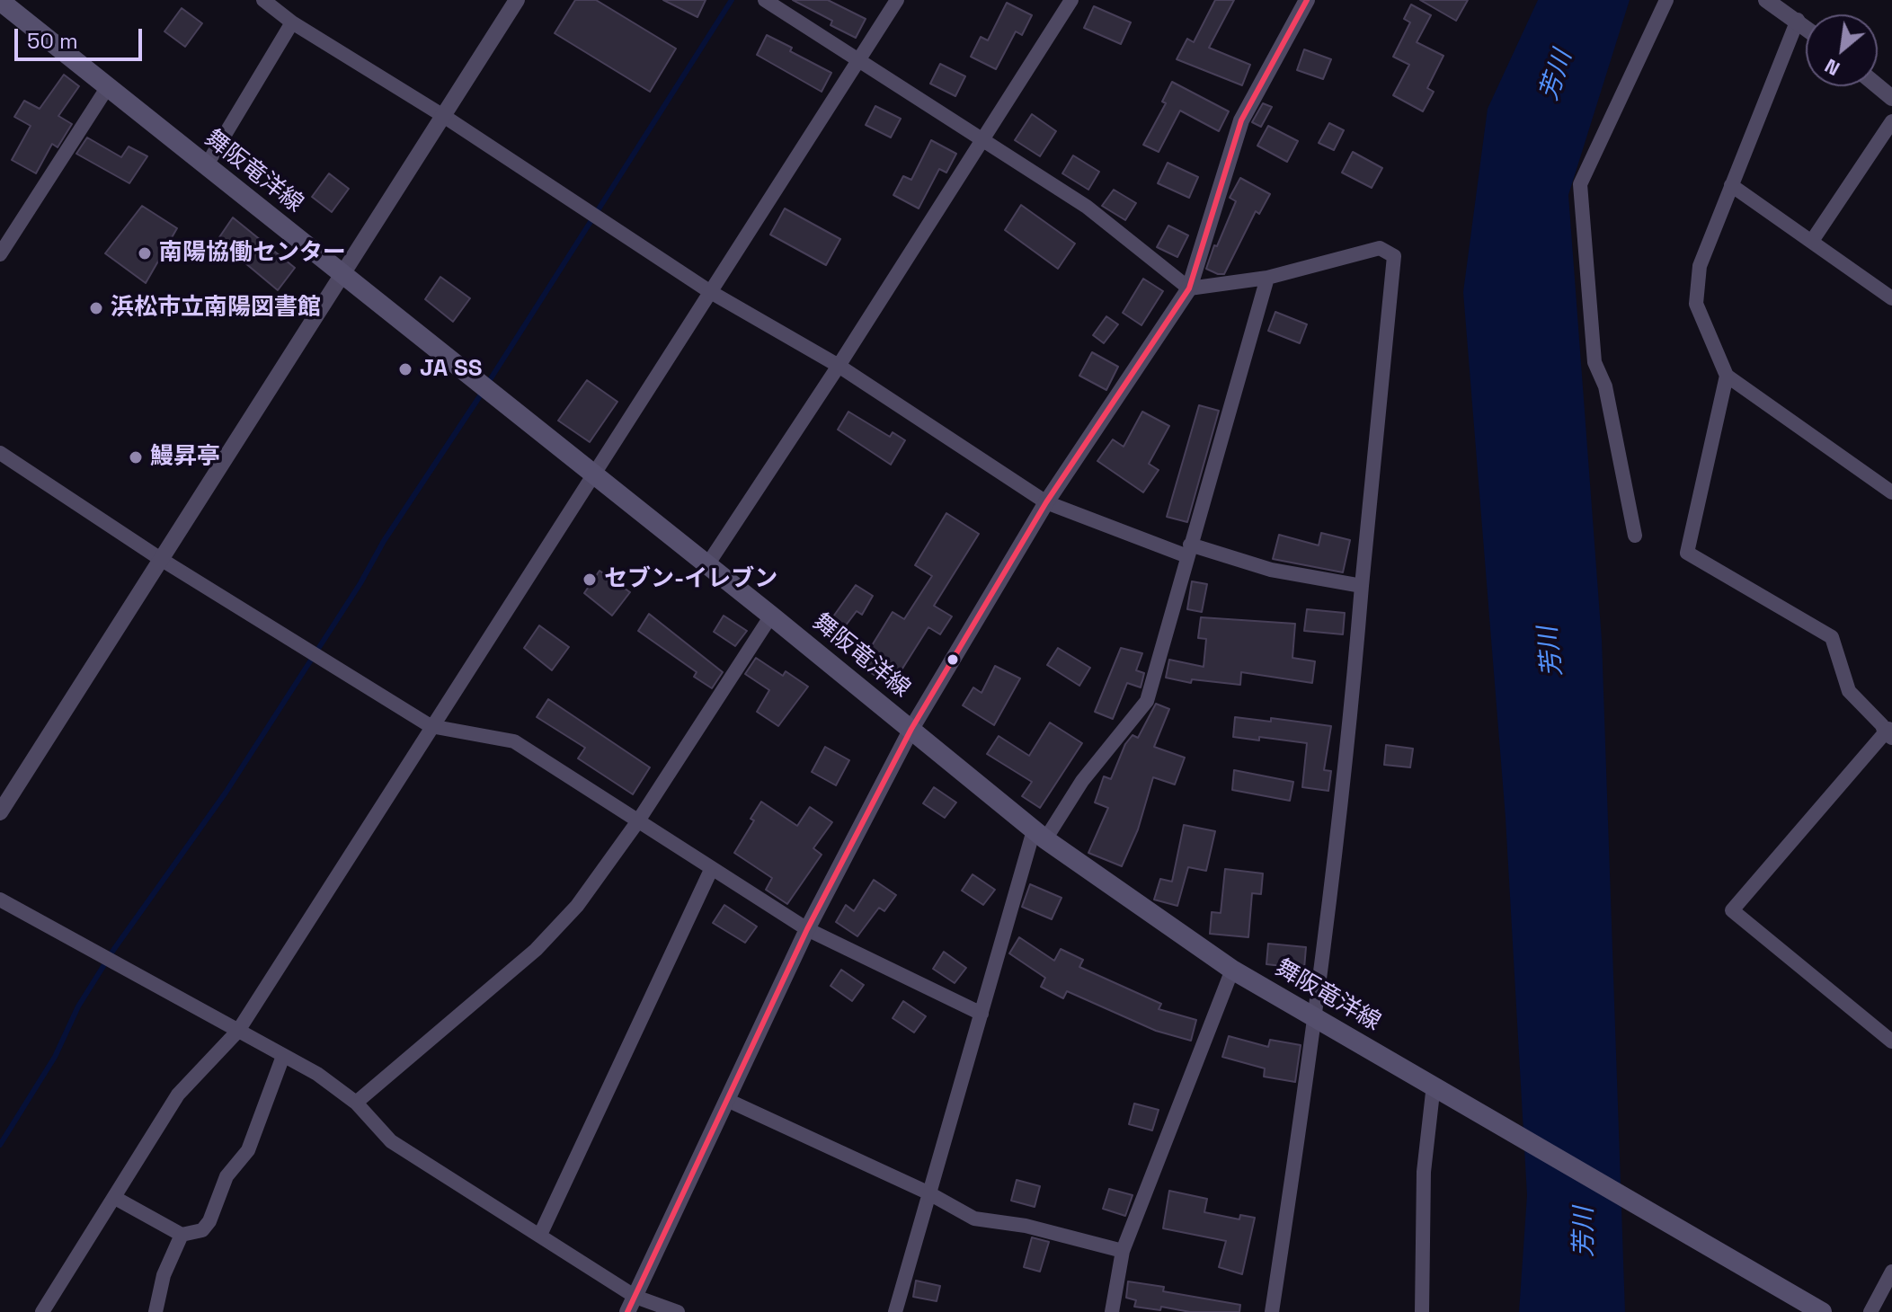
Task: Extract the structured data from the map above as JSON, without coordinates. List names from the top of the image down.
{
  "streets": {
    "main road": ["舞阪竜洋線"]
  },
  "water": ["芳川"],
  "places": [
    "南陽協働センター",
    "浜松市立南陽図書館",
    "JA SS",
    "鰻昇亭",
    "セブン-イレブン"
  ],
  "scale_bar": "50 m",
  "north": "bottom left"
}
